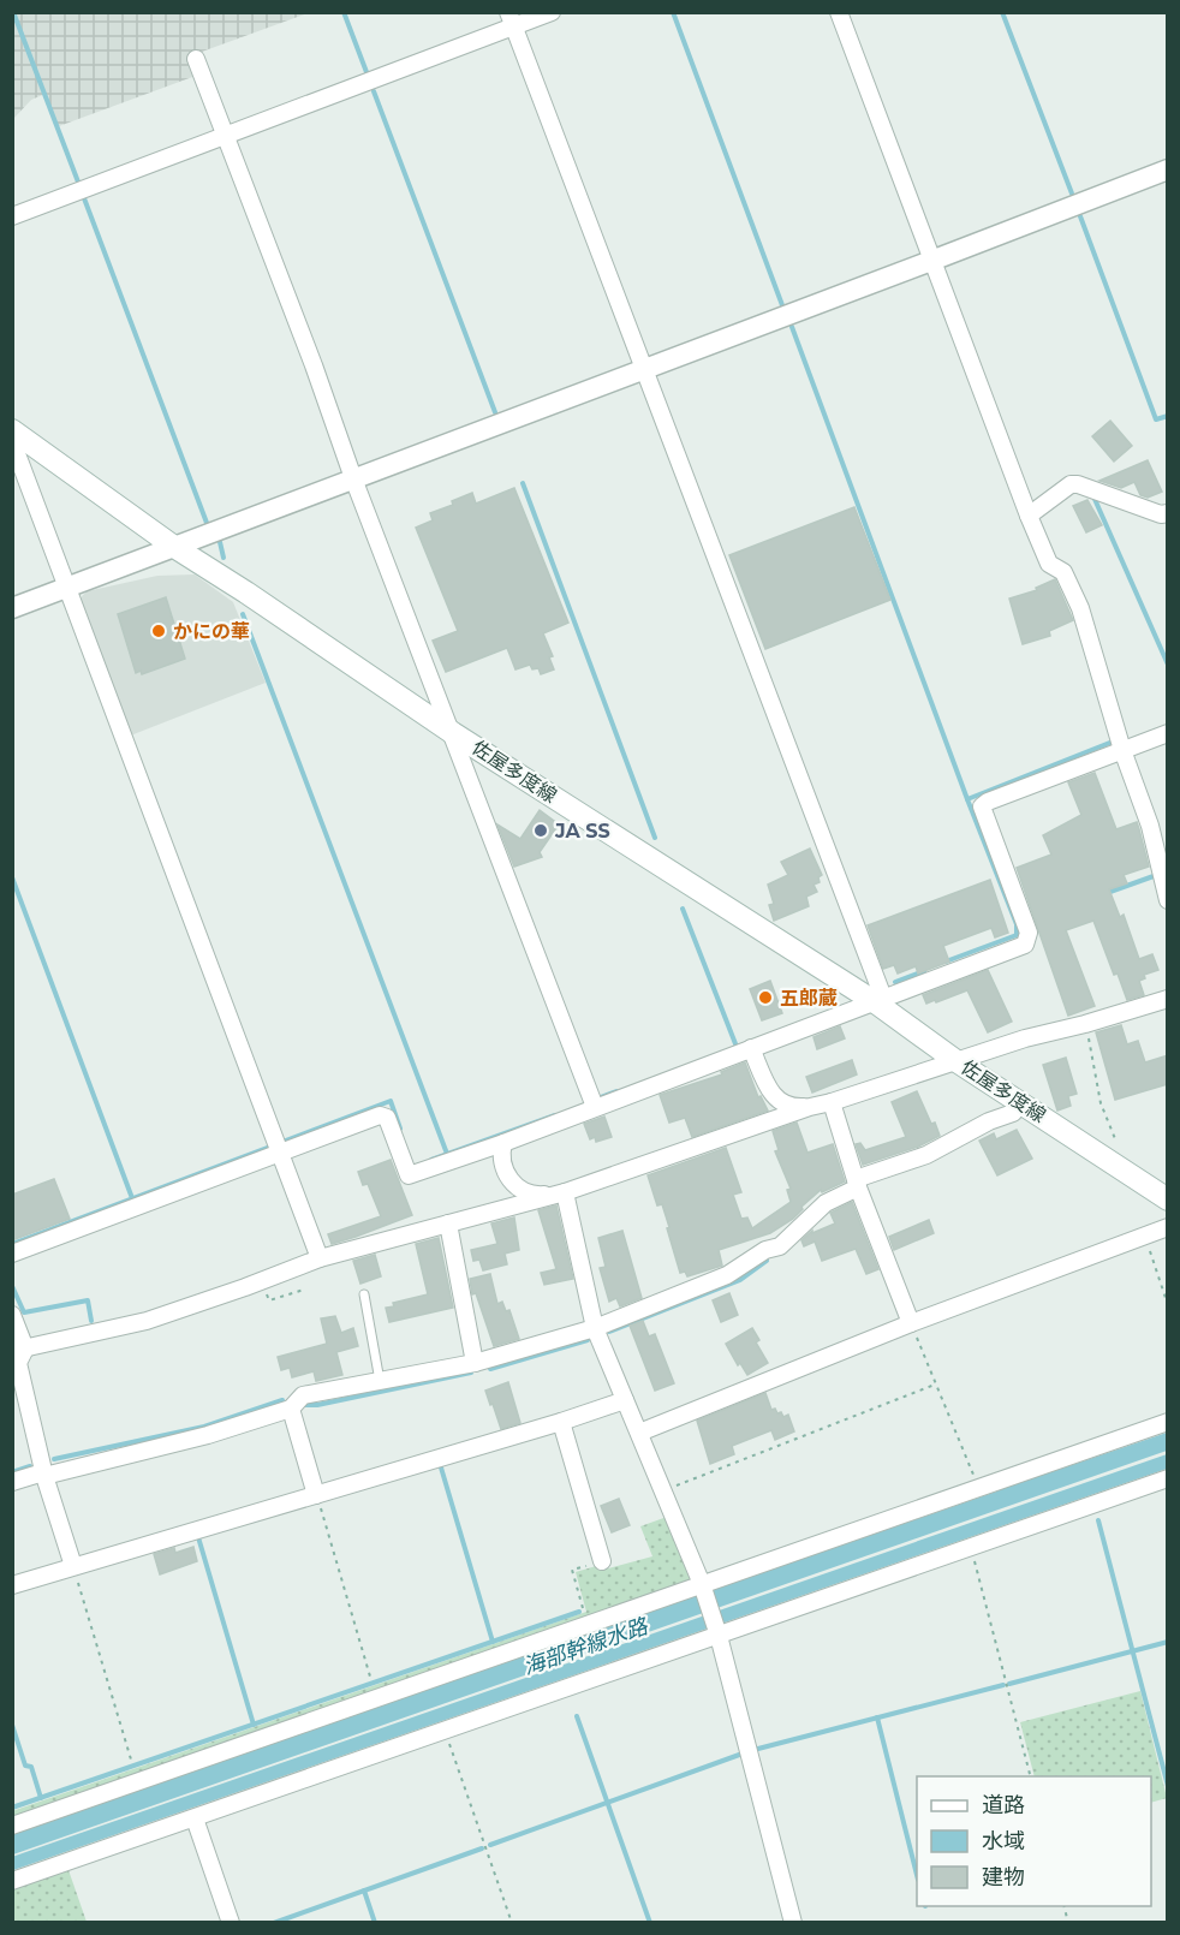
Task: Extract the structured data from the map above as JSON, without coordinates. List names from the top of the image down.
{
  "streets": {
    "main road": ["佐屋多度線"]
  },
  "water": ["海部幹線水路"],
  "places": ["かにの華", "JA SS", "五郎蔵"],
  "legend": ["道路", "水域", "建物"]
}
